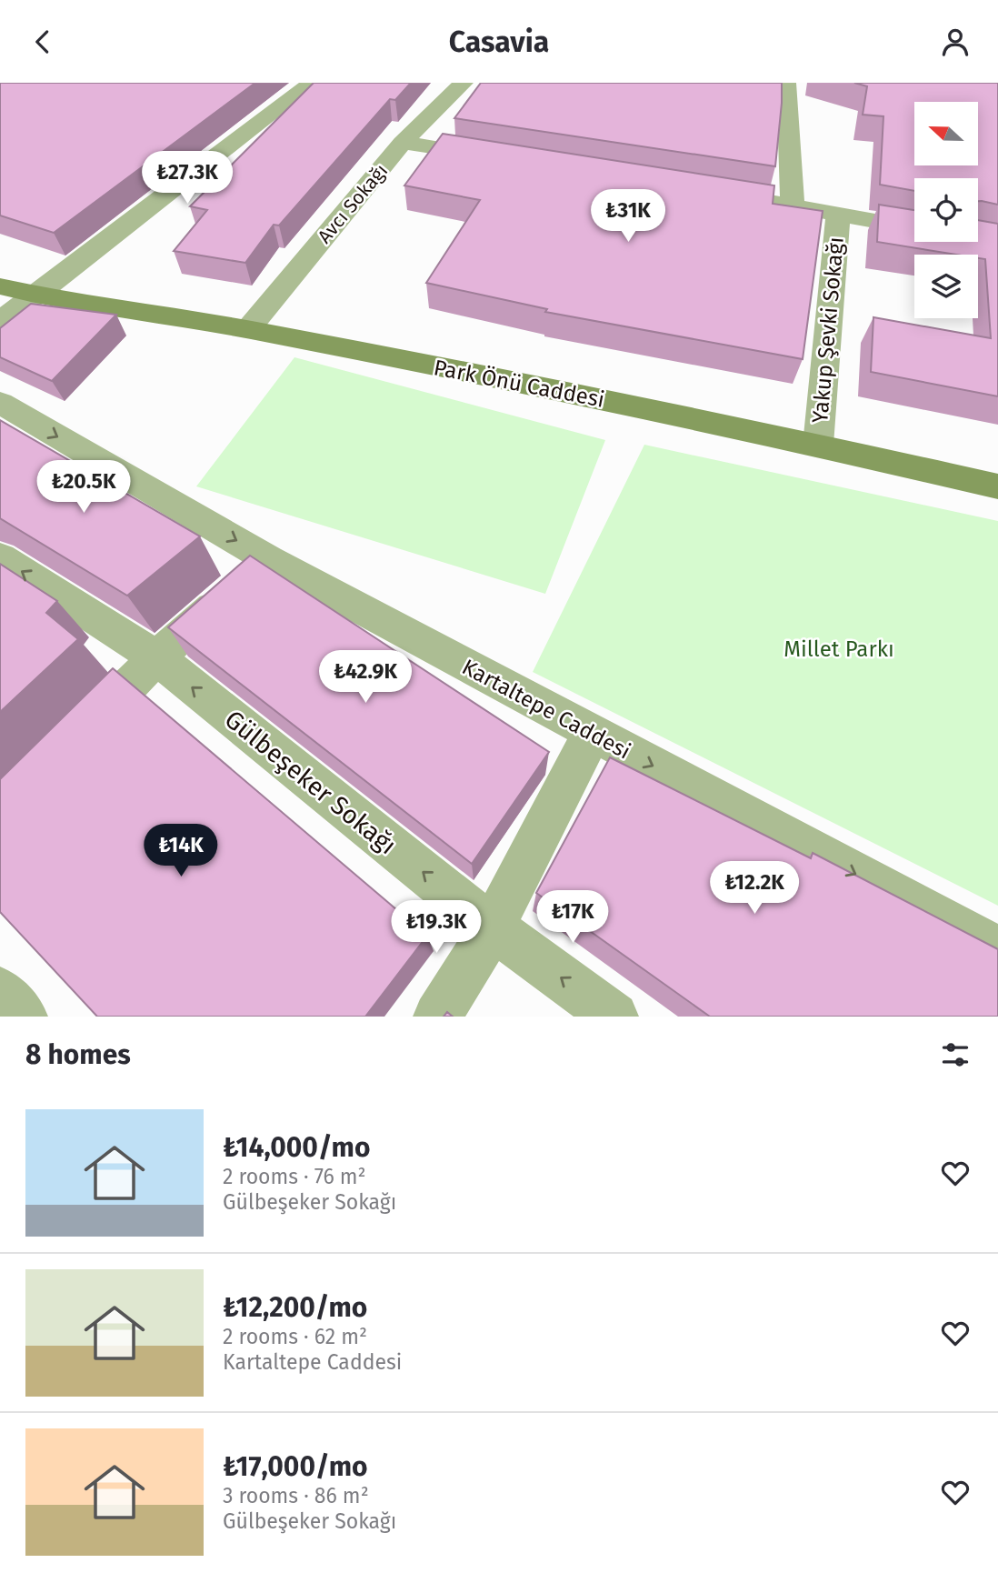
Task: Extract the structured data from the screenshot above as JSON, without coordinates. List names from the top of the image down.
{
  "streets": {
    "street": [
      "Avcı Sokağı",
      "Yakup Şevki Sokağı",
      "Park Önü Caddesi",
      "Kartaltepe Caddesi",
      "Gülbeşeker Sokağı"
    ]
  },
  "crossings": [
    ["Avcı Sokağı", "Park Önü Caddesi"],
    ["Yakup Şevki Sokağı", "Park Önü Caddesi"]
  ],
  "one_way": ["Kartaltepe Caddesi", "Gülbeşeker Sokağı"],
  "parks": ["Millet Parkı"],
  "north": "left",
  "page": {
    "header": "Casavia",
    "price": [
      "₺27.3K",
      "₺31K",
      "₺20.5K",
      "₺42.9K",
      "₺14K",
      "₺12.2K",
      "₺17K",
      "₺19.3K"
    ],
    "heading": "8 homes",
    "list": [
      {
        "name": "₺14,000/mo",
        "note": "2 rooms · 76 m² · Gülbeşeker Sokağı"
      },
      {
        "name": "₺12,200/mo",
        "note": "2 rooms · 62 m² · Kartaltepe Caddesi"
      },
      {
        "name": "₺17,000/mo",
        "note": "3 rooms · 86 m² · Gülbeşeker Sokağı"
      }
    ]
  }
}
